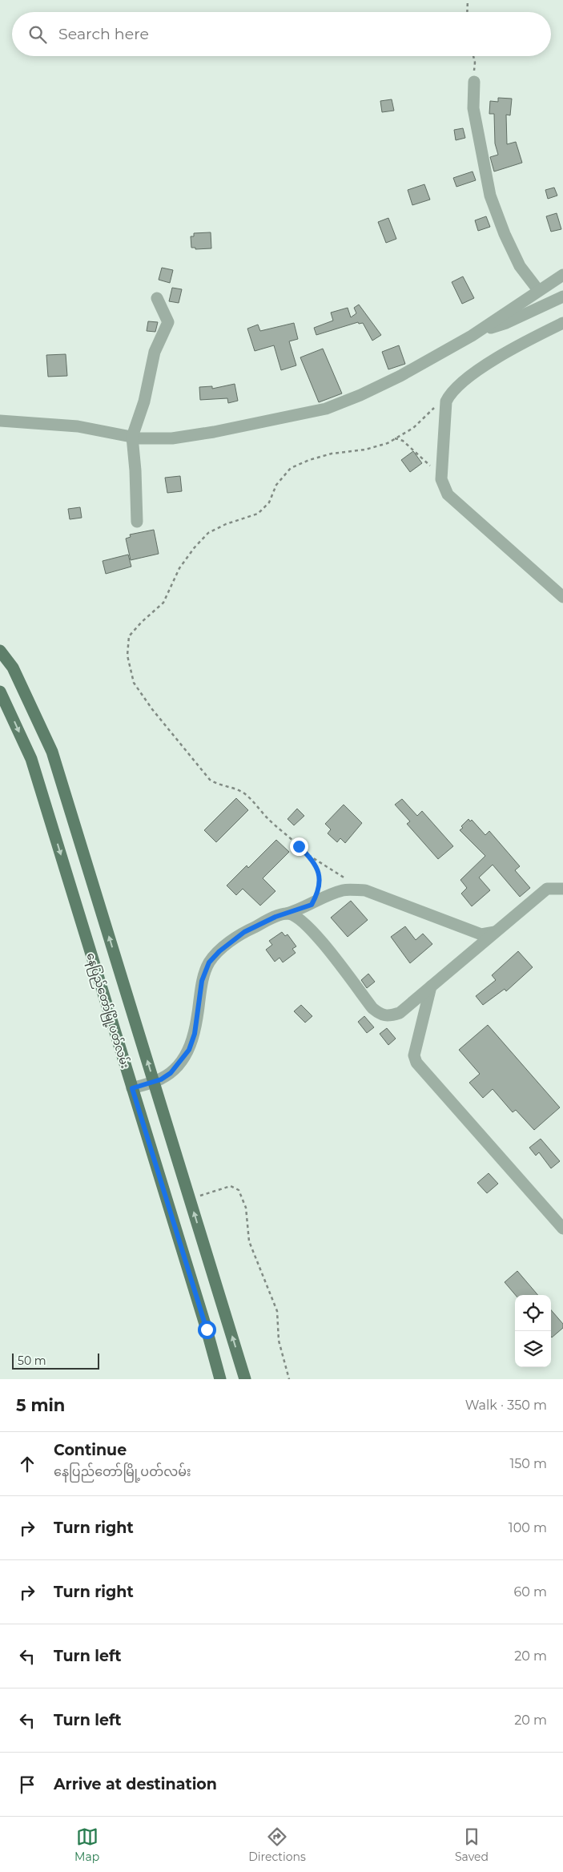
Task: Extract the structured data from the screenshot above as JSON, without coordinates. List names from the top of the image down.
{
  "streets": {
    "main road": ["နေပြည်တော်မြို့ပတ်လမ်း"]
  },
  "scale_bar": "50 m",
  "page": {
    "search": "Search here",
    "scale": "50 m",
    "heading": ["5 min", "Walk · 350 m"],
    "list": [
      ["Continue", "နေပြည်တော်မြို့ပတ်လမ်း", "150 m"],
      ["Turn right", "100 m"],
      ["Turn right", "60 m"],
      ["Turn left", "20 m"],
      ["Turn left", "20 m"],
      "Arrive at destination"
    ],
    "nav": ["Map", "Directions", "Saved"]
  }
}
